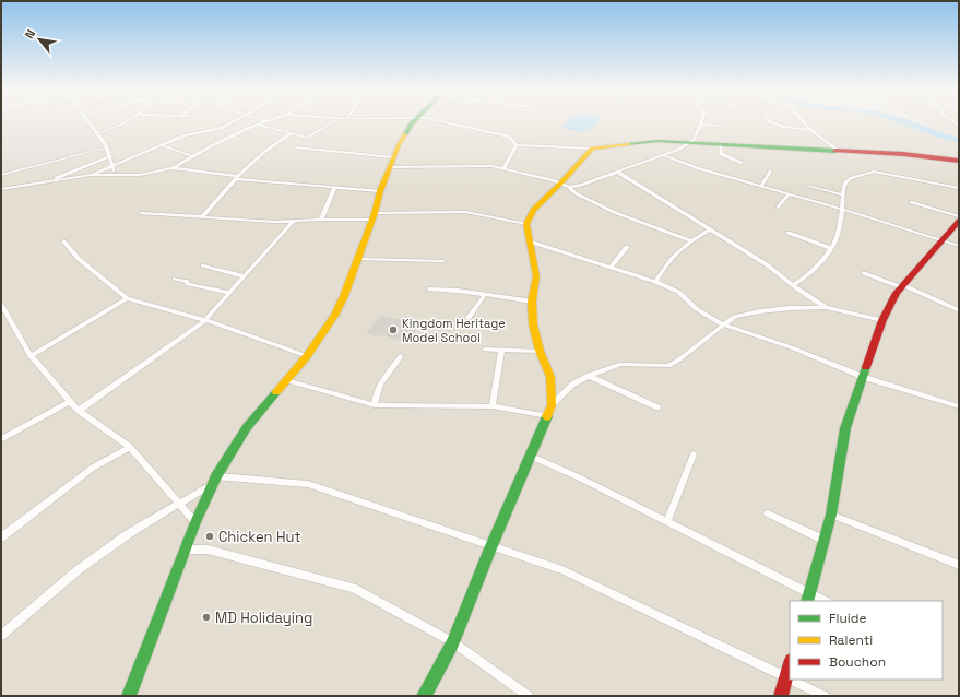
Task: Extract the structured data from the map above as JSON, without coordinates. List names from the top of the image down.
{
  "places": ["Kingdom Heritage Model School", "Chicken Hut", "MD Holidaying"],
  "legend": ["Fluide", "Ralenti", "Bouchon"],
  "north": "top left"
}
